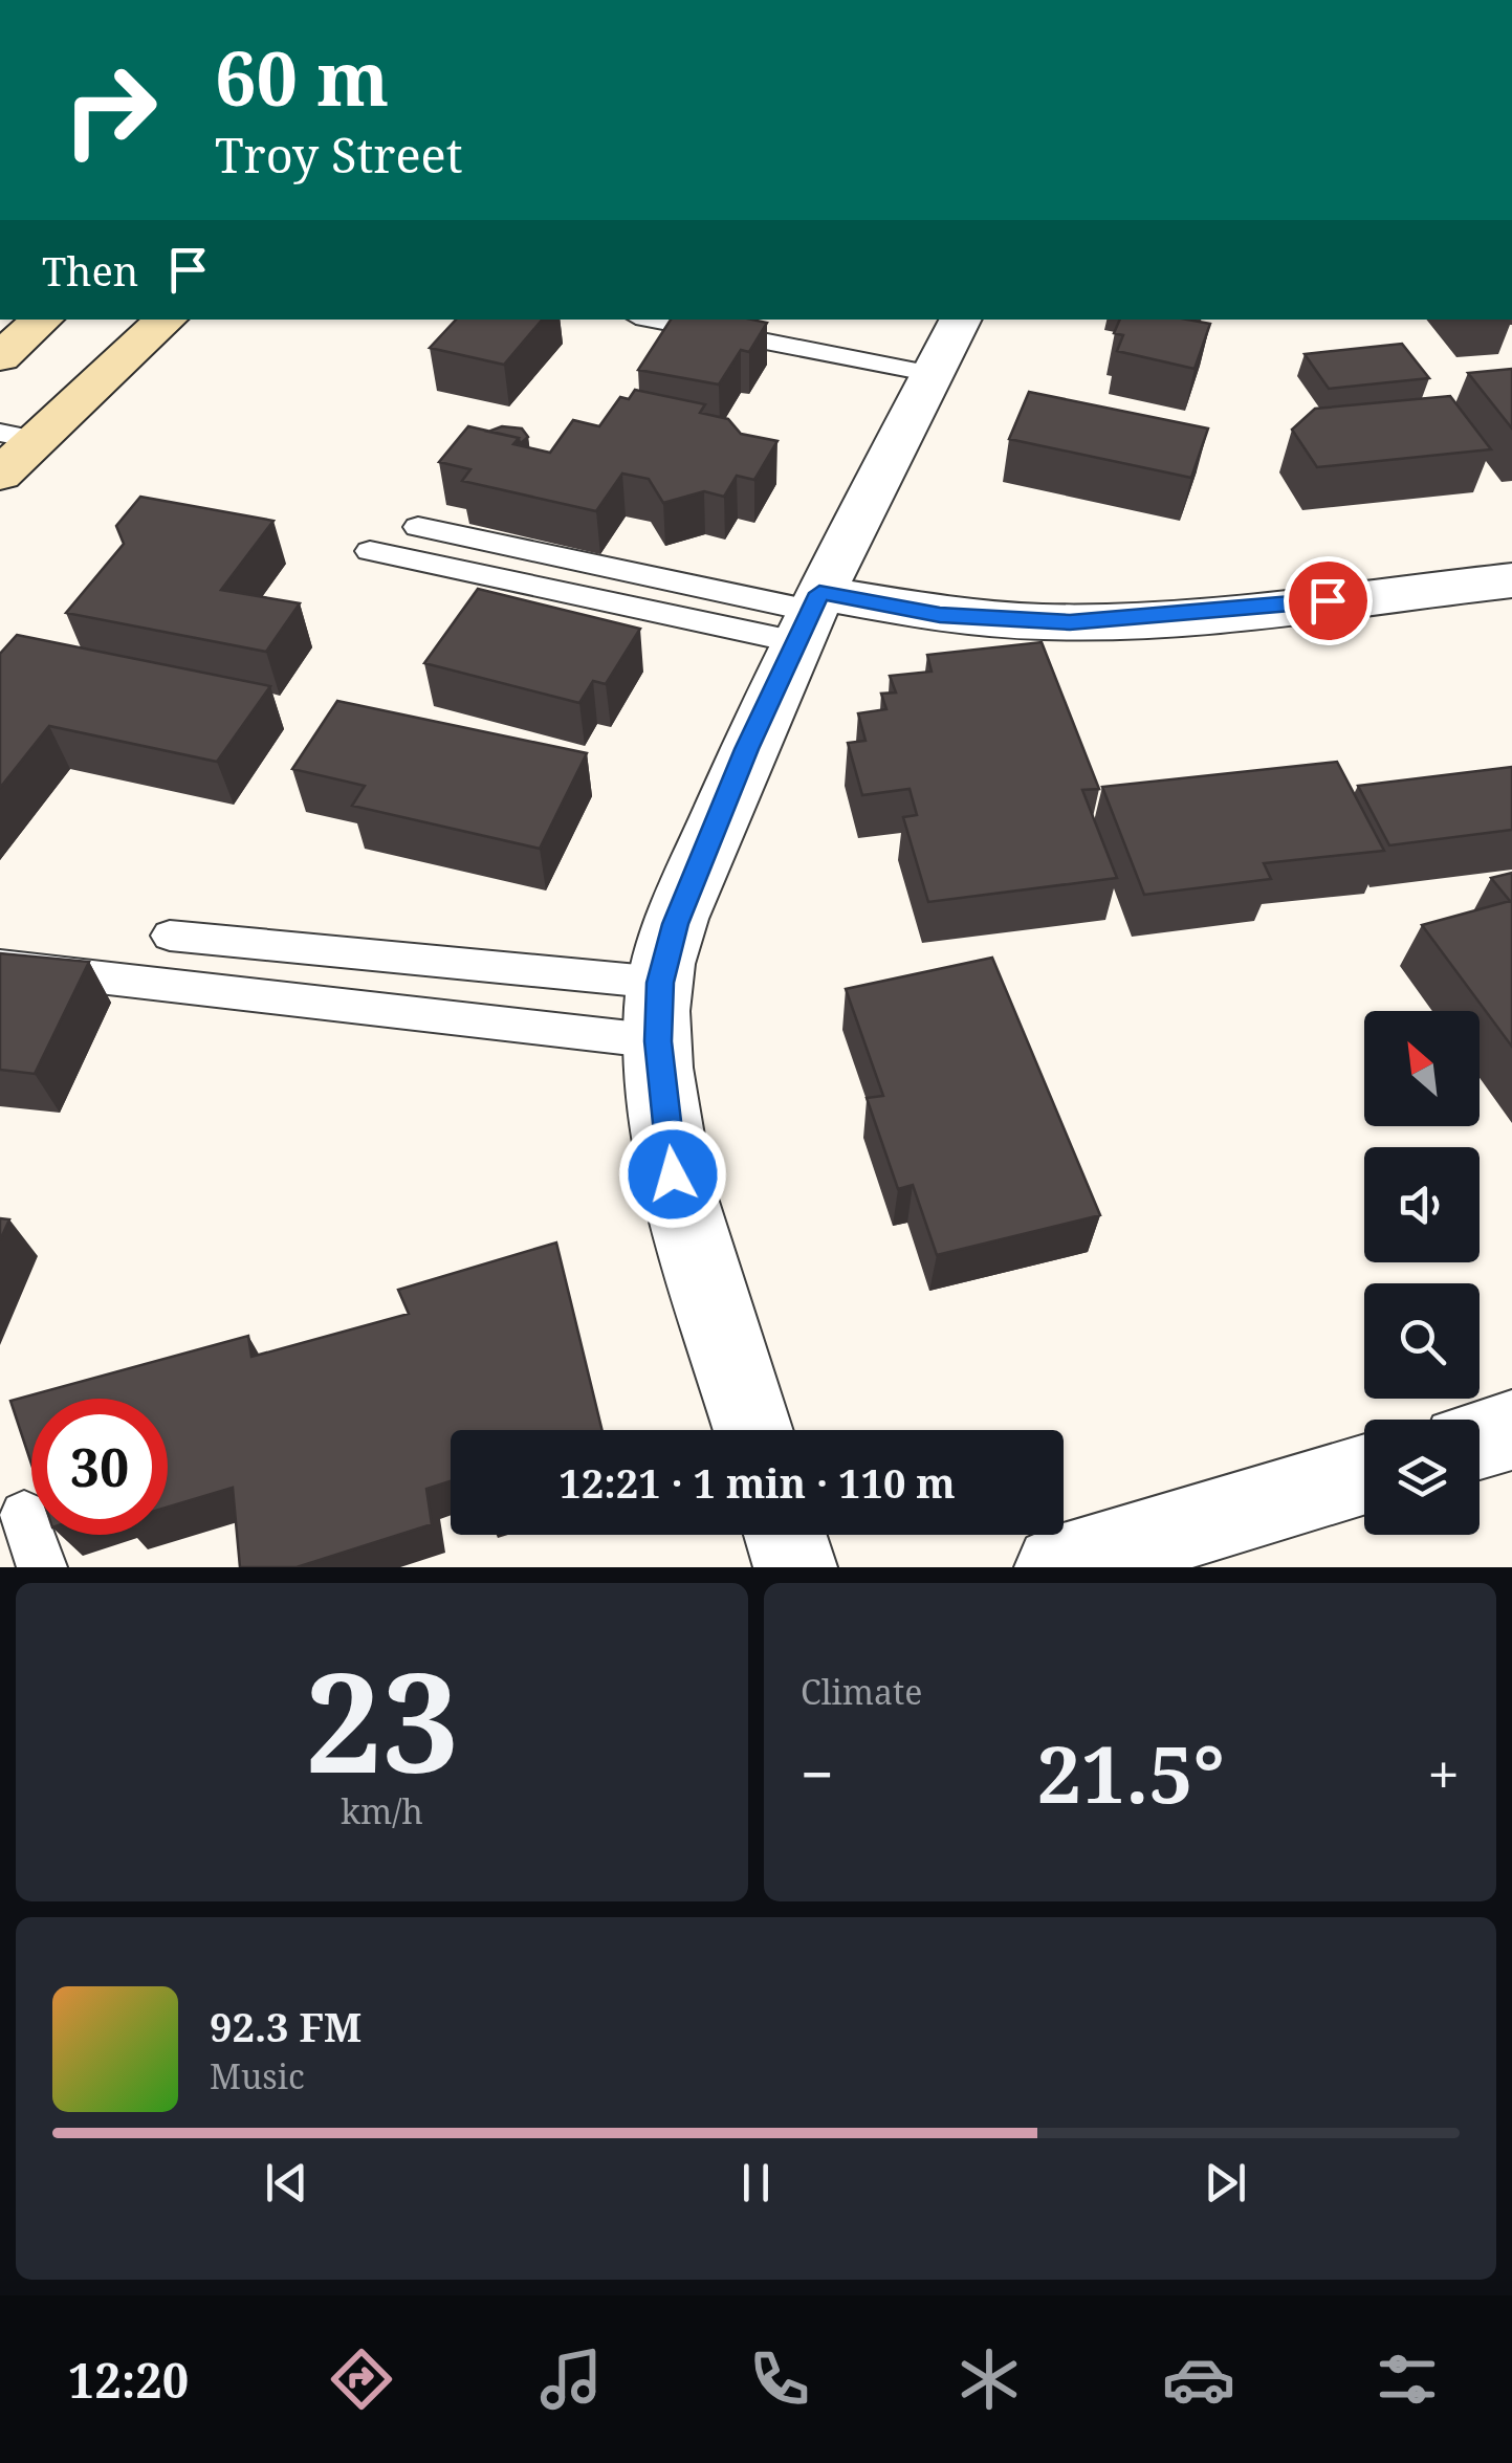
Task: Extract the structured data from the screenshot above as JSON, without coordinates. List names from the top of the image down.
{
  "north": "top left",
  "page": {
    "turn": ["60 m", "Troy Street"],
    "then": "Then",
    "limit": "30",
    "trip": "12:21 · 1 min · 110 m",
    "tile": [
      ["23", "km/h"],
      "Climate"
    ],
    "heat": ["−", "21.5°", "+"],
    "song": ["92.3 FM", "Music"],
    "tabs": "12:20"
  }
}
